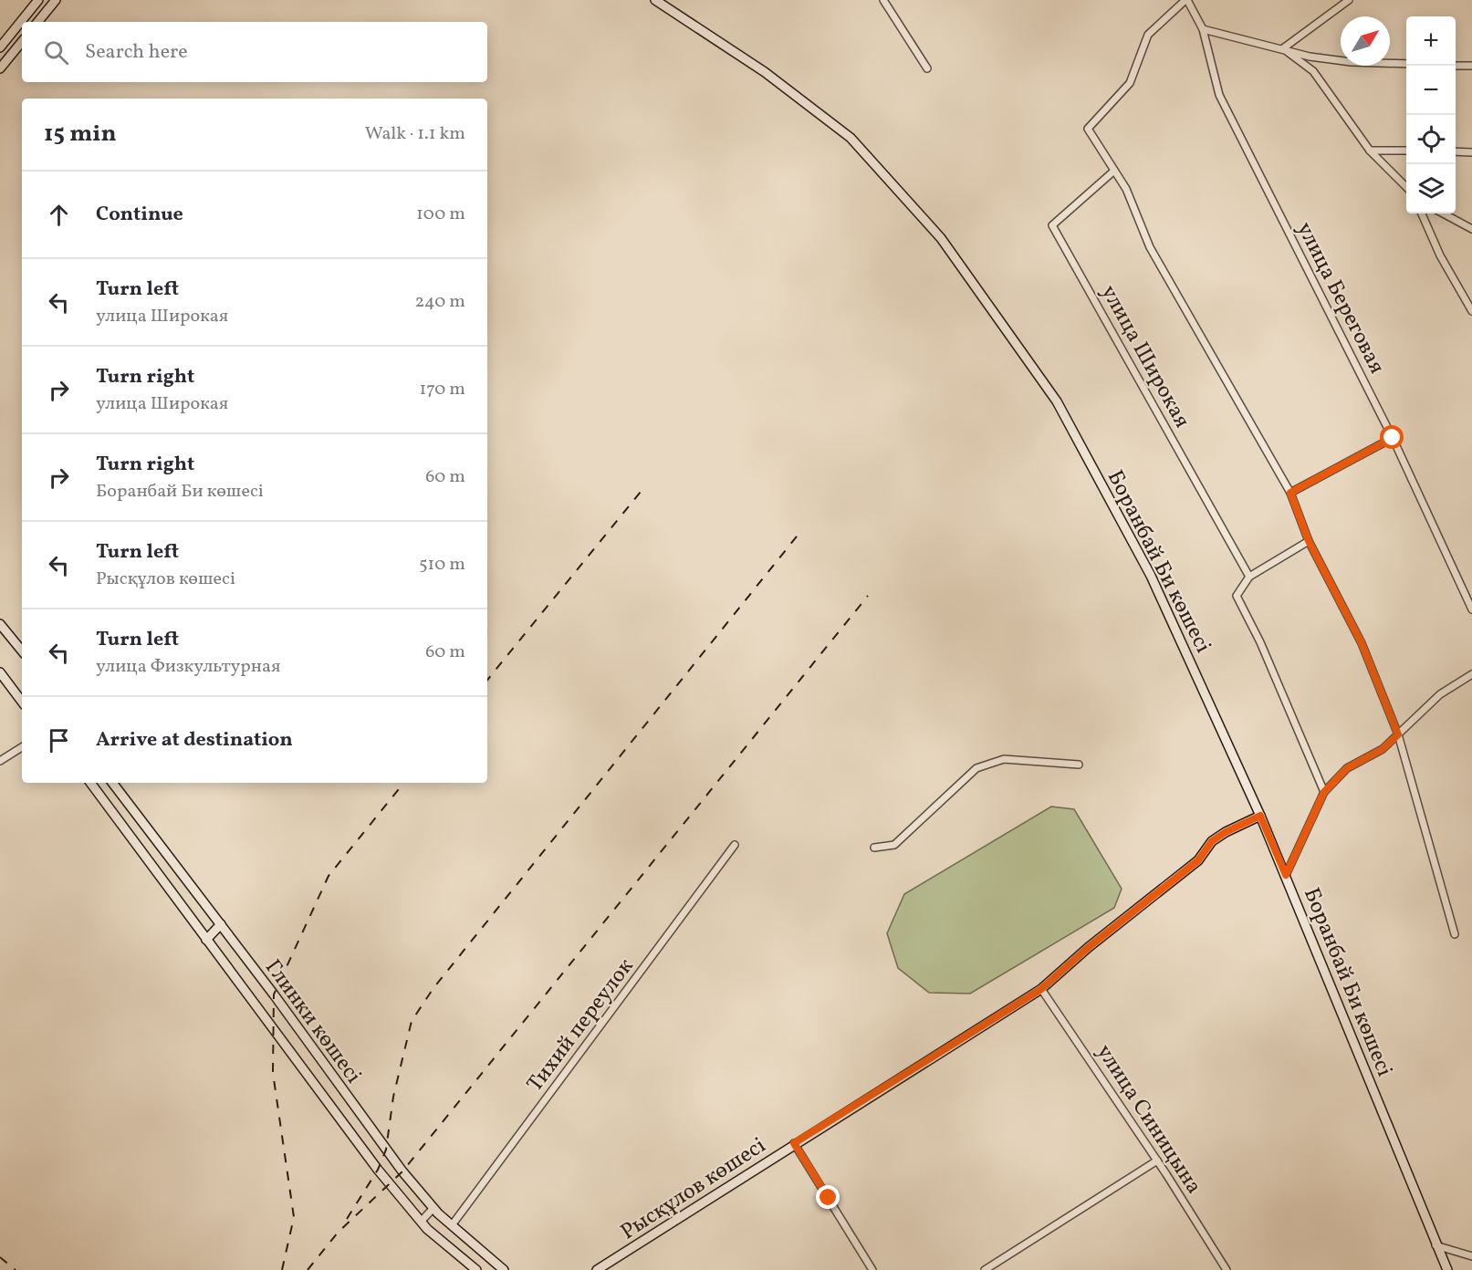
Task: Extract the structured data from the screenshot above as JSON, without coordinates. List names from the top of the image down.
{
  "streets": {
    "main road": ["Боранбай Би көшесі", "Глинки көшесі", "Рысқұлов көшесі"],
    "street": [
      "улица Береговая",
      "улица Широкая",
      "Тихий переулок",
      "улица Синицына"
    ]
  },
  "crossings": [
    ["Боранбай Би көшесі", "Рысқұлов көшесі"],
    ["Глинки көшесі", "Тихий переулок"],
    ["улица Синицына", "Рысқұлов көшесі"]
  ],
  "north": "top right",
  "page": {
    "map_buttons": ["+", "−"],
    "search": "Search here",
    "heading": ["15 min", "Walk · 1.1 km"],
    "list": [
      ["Continue", "100 m"],
      ["Turn left", "улица Широкая", "240 m"],
      ["Turn right", "улица Широкая", "170 m"],
      ["Turn right", "Боранбай Би көшесі", "60 m"],
      ["Turn left", "Рысқұлов көшесі", "510 m"],
      ["Turn left", "улица Физкультурная", "60 m"],
      "Arrive at destination"
    ]
  }
}
